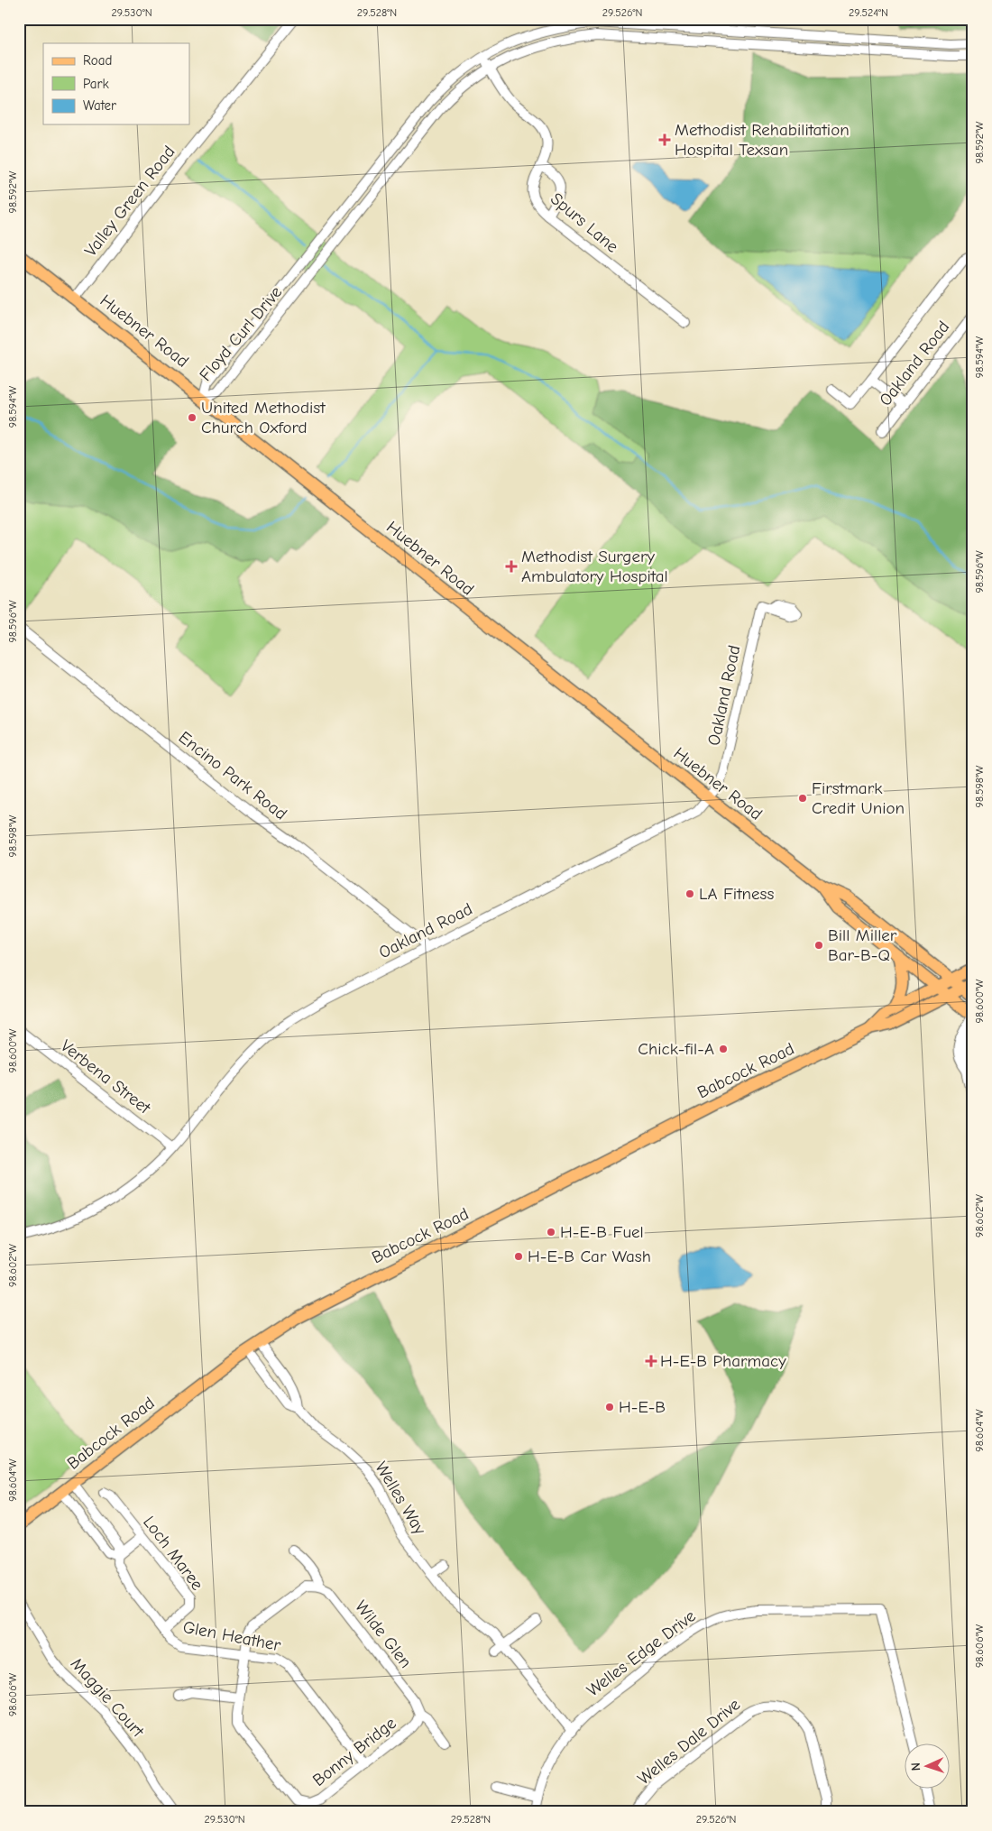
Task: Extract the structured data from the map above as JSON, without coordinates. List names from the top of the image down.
{
  "streets": {
    "main road": ["Huebner Road", "Babcock Road"],
    "street": [
      "Valley Green Road",
      "Spurs Lane",
      "Floyd Curl Drive",
      "Oakland Road",
      "Encino Park Road",
      "Verbena Street",
      "Welles Way",
      "Loch Maree",
      "Wilde Glen",
      "Glen Heather",
      "Welles Edge Drive",
      "Maggie Court",
      "Welles Dale Drive",
      "Bonny Bridge"
    ]
  },
  "crossings": [
    ["Valley Green Road", "Huebner Road"],
    ["Spurs Lane", "Floyd Curl Drive"],
    ["Huebner Road", "Floyd Curl Drive"],
    ["Huebner Road", "Oakland Road"],
    ["Huebner Road", "Babcock Road"],
    ["Oakland Road", "Encino Park Road"],
    ["Oakland Road", "Verbena Street"],
    ["Babcock Road", "Welles Way"],
    ["Babcock Road", "Glen Heather"],
    ["Welles Way", "Welles Edge Drive"],
    ["Loch Maree", "Glen Heather"],
    ["Wilde Glen", "Bonny Bridge"],
    ["Glen Heather", "Bonny Bridge"]
  ],
  "places": {
    "health": ["Methodist Rehabilitation Hospital Texsan", "Methodist Surgery Ambulatory Hospital", "H-E-B Pharmacy"],
    "other": [
      "United Methodist Church Oxford",
      "Firstmark Credit Union",
      "LA Fitness",
      "Bill Miller Bar-B-Q",
      "Chick-fil-A",
      "H-E-B Fuel",
      "H-E-B Car Wash",
      "H-E-B"
    ]
  },
  "legend": ["Road", "Park", "Water"],
  "north": "left",
  "coordinates": [
    "29.530°N",
    "29.528°N",
    "29.526°N",
    "29.524°N",
    "98.592°W",
    "98.594°W",
    "98.596°W",
    "98.598°W",
    "98.600°W",
    "98.602°W",
    "98.604°W",
    "98.606°W"
  ]
}
